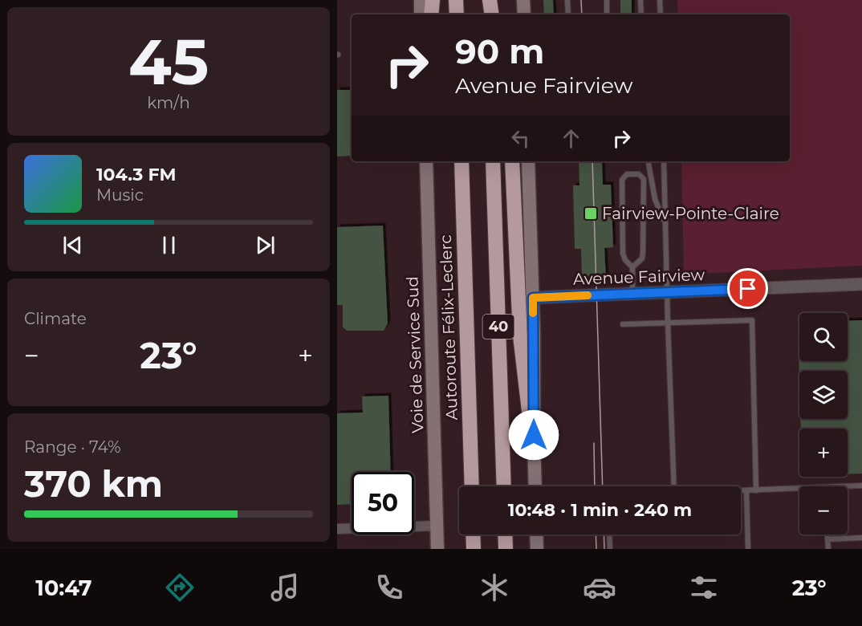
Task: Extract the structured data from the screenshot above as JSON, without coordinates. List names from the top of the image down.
{
  "streets": {
    "highway": ["40", "Autoroute Félix-Leclerc"],
    "main road": ["Voie de Service Sud"],
    "street": ["Avenue Fairview"]
  },
  "places": {
    "transit": ["Fairview-Pointe-Claire"]
  },
  "page": {
    "tile": [
      ["45", "km/h"],
      "Climate",
      ["Range · 74%", "370 km"]
    ],
    "turn": ["90 m", "Avenue Fairview"],
    "song": ["104.3 FM", "Music"],
    "map_buttons": ["+", "−"],
    "heat": ["−", "23°", "+"],
    "limit": "50",
    "trip": "10:48 · 1 min · 240 m",
    "tabs": ["10:47", "23°"]
  }
}
